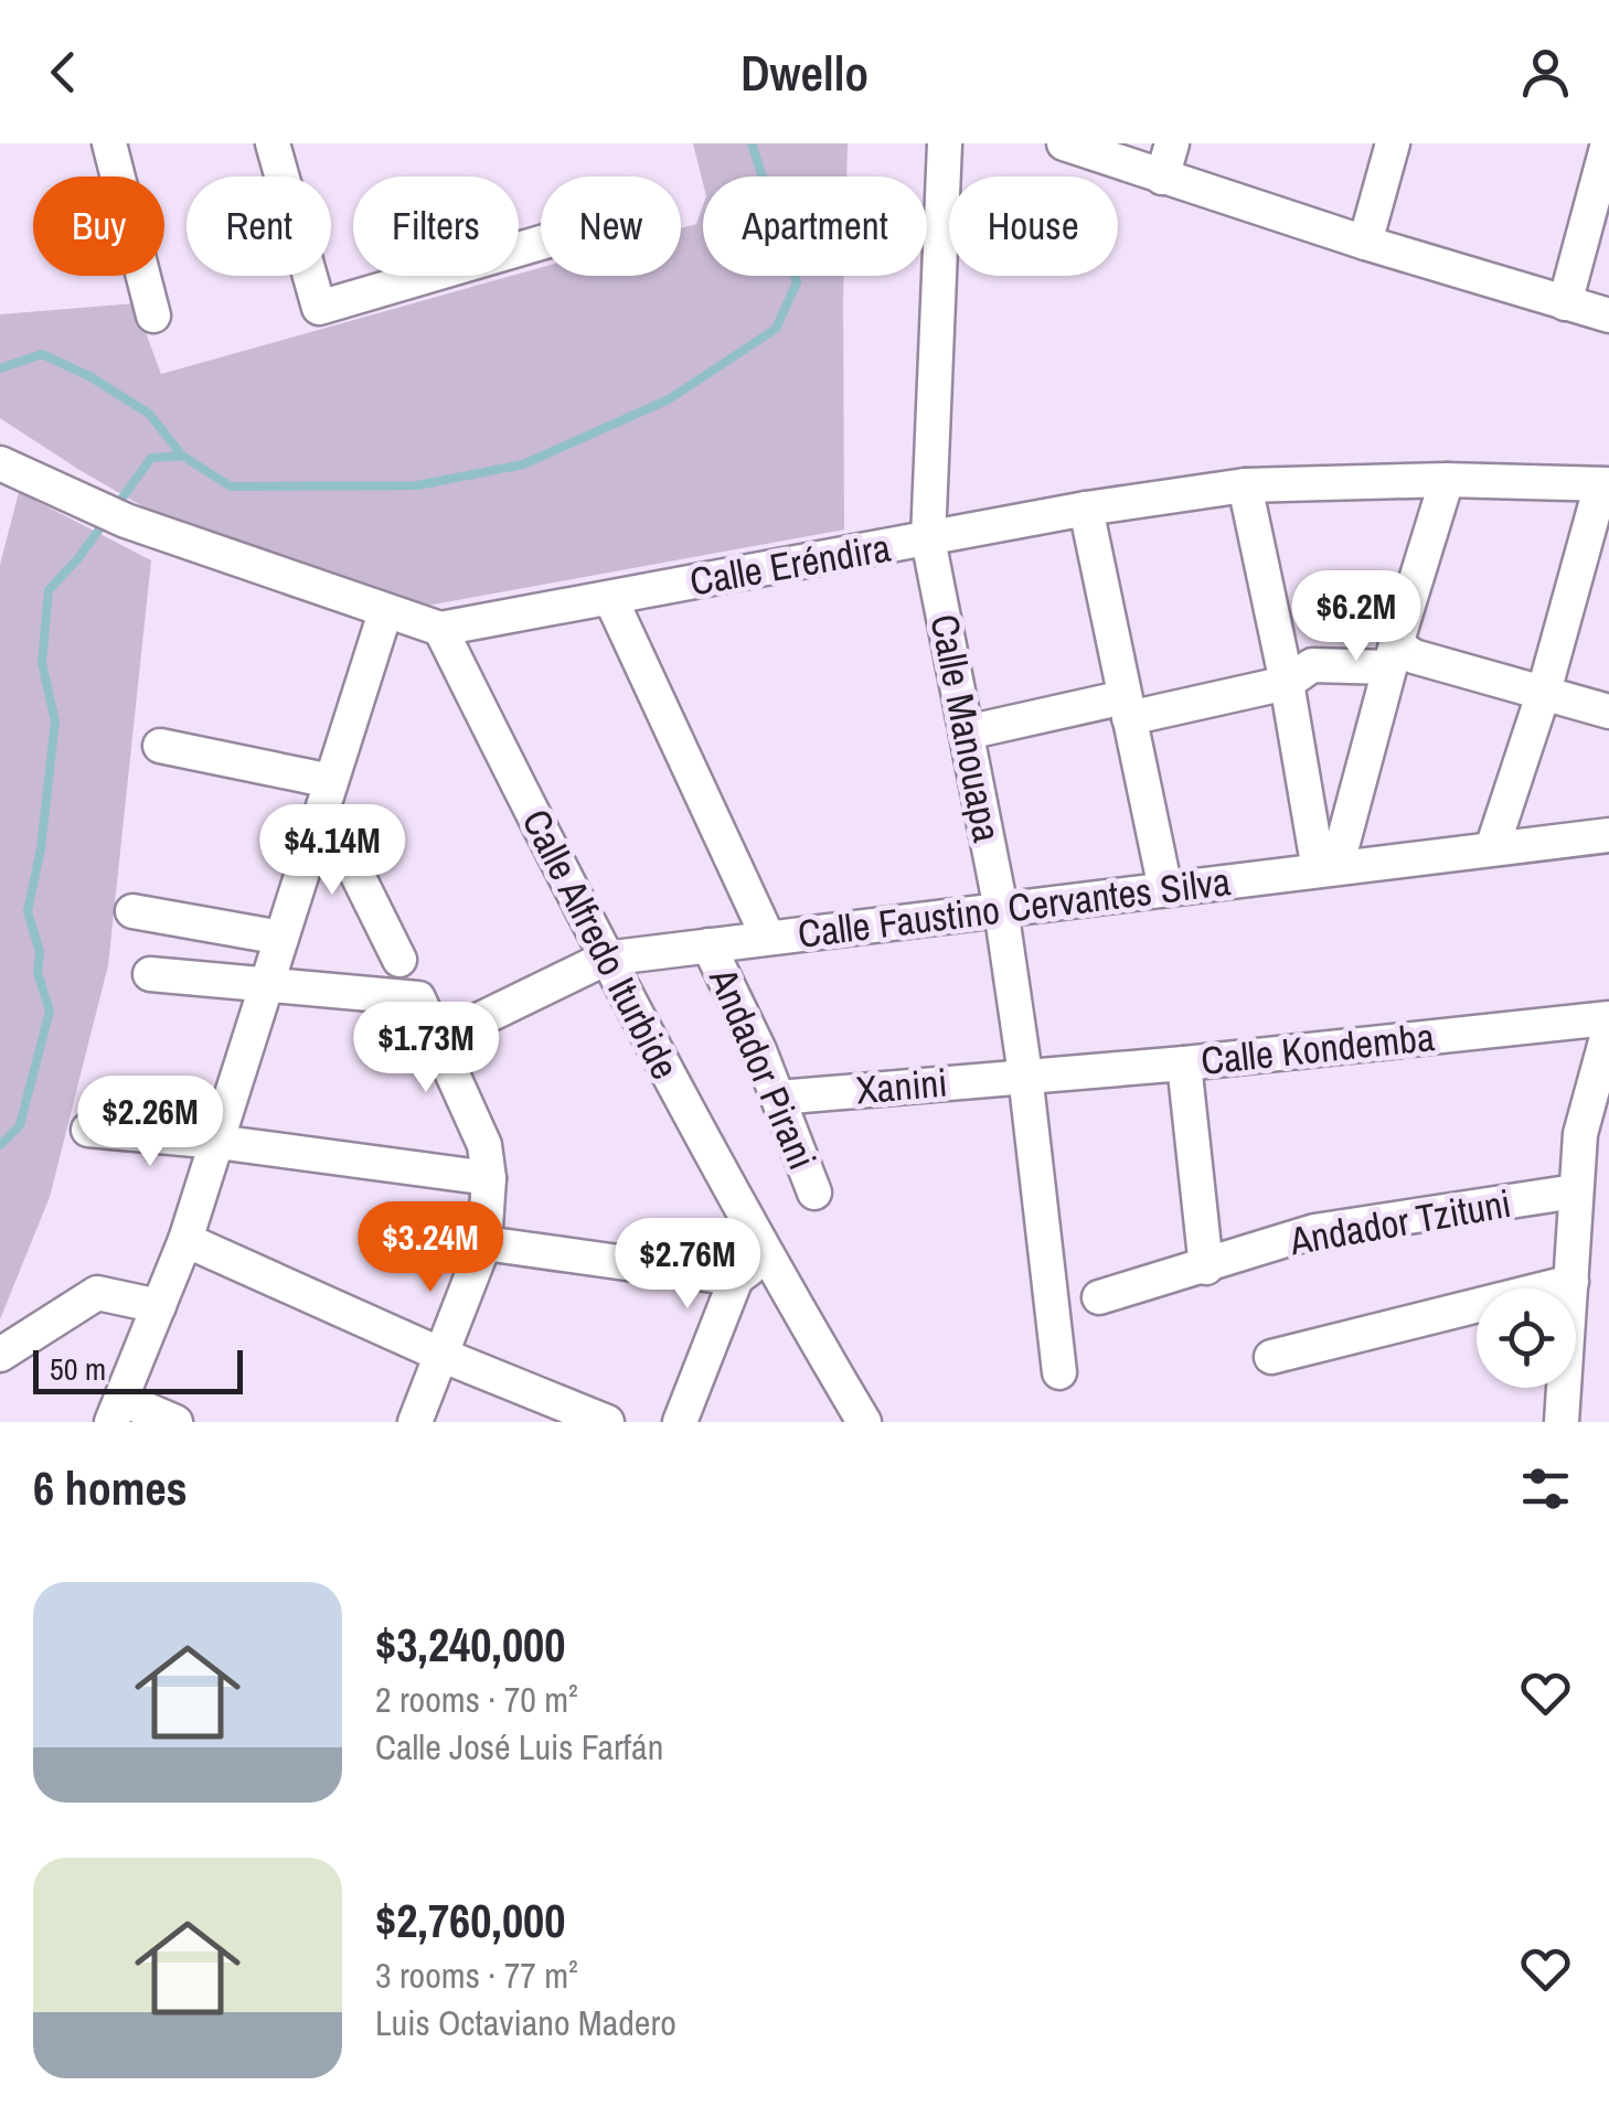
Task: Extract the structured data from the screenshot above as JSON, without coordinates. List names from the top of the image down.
{
  "streets": {
    "street": [
      "Calle Eréndira",
      "Calle Manouapa",
      "Calle Faustino Cervantes Silva",
      "Calle Alfredo Iturbide",
      "Calle Kondemba",
      "Andador Pirani",
      "Xanini",
      "Andador Tzituni"
    ]
  },
  "crossings": [
    ["Calle Eréndira", "Calle Manouapa"],
    ["Calle Eréndira", "Calle Alfredo Iturbide"],
    ["Calle Manouapa", "Calle Faustino Cervantes Silva"],
    ["Calle Manouapa", "Calle Kondemba"],
    ["Calle Manouapa", "Xanini"],
    ["Calle Faustino Cervantes Silva", "Calle Alfredo Iturbide"],
    ["Calle Faustino Cervantes Silva", "Andador Pirani"],
    ["Calle Kondemba", "Xanini"],
    ["Andador Pirani", "Xanini"]
  ],
  "scale_bar": "50 m",
  "page": {
    "header": "Dwello",
    "chip": [
      "Buy",
      "Rent",
      "Filters",
      "New",
      "Apartment",
      "House"
    ],
    "price": [
      "$6.2M",
      "$4.14M",
      "$1.73M",
      "$2.26M",
      "$3.24M",
      "$2.76M"
    ],
    "scale": "50 m",
    "heading": "6 homes",
    "list": [
      {
        "name": "$3,240,000",
        "note": "2 rooms · 70 m² · Calle José Luis Farfán"
      },
      {
        "name": "$2,760,000",
        "note": "3 rooms · 77 m² · Luis Octaviano Madero"
      }
    ]
  }
}
